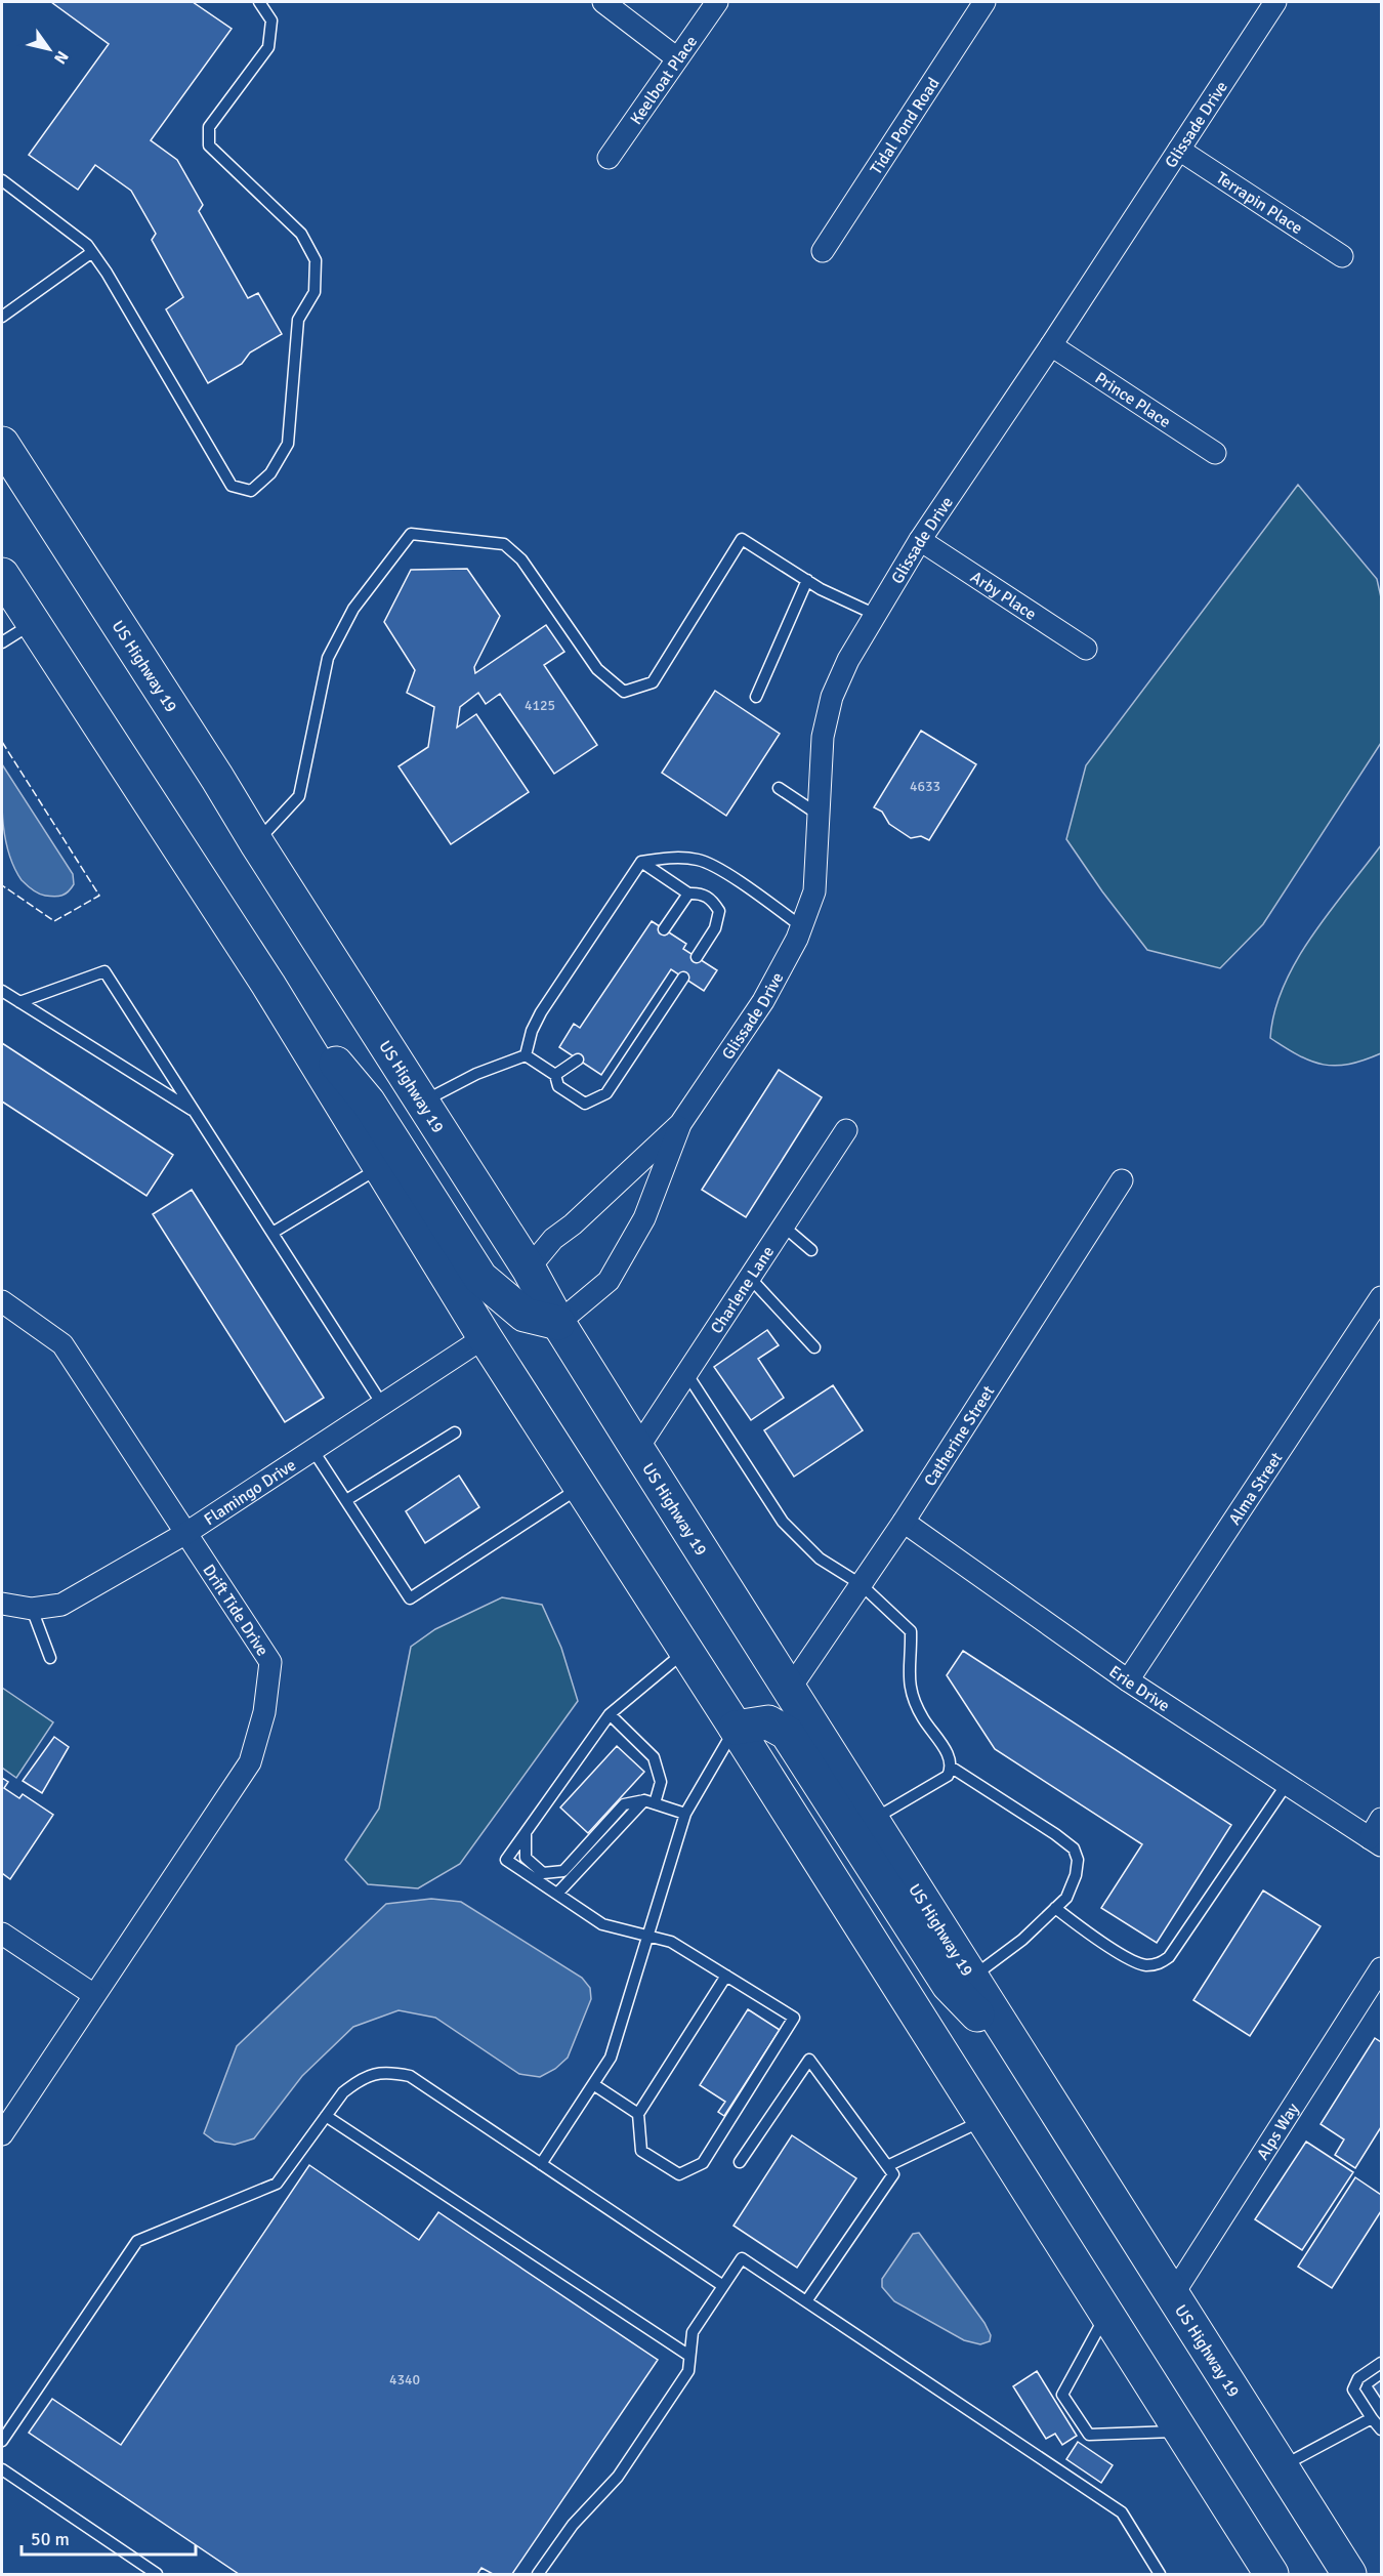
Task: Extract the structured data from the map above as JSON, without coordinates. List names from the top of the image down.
{
  "streets": {
    "highway": ["US Highway 19"],
    "street": [
      "Keelboat Place",
      "Glissade Drive",
      "Tidal Pond Road",
      "Terrapin Place",
      "Prince Place",
      "Arby Place",
      "Charlene Lane",
      "Catherine Street",
      "Alma Street",
      "Flamingo Drive",
      "Drift Tide Drive",
      "Erie Drive",
      "Alps Way"
    ]
  },
  "crossings": [
    ["Glissade Drive", "Terrapin Place"],
    ["Glissade Drive", "Prince Place"],
    ["Glissade Drive", "Arby Place"],
    ["Glissade Drive", "US Highway 19"],
    ["US Highway 19", "Charlene Lane"],
    ["US Highway 19", "Catherine Street"],
    ["US Highway 19", "Alps Way"],
    ["Catherine Street", "Erie Drive"],
    ["Alma Street", "Erie Drive"],
    ["Flamingo Drive", "Drift Tide Drive"]
  ],
  "house_numbers": ["4125", "4633", "4340"],
  "scale_bar": "50 m",
  "north": "bottom right"
}
